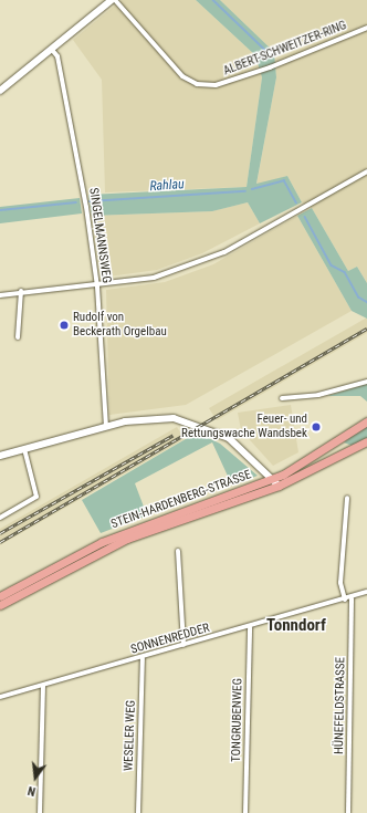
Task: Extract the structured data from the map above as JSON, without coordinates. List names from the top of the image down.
{
  "streets": {
    "main road": ["STEIN-HARDENBERG-STRASSE"],
    "street": [
      "ALBERT-SCHWEITZER-RING",
      "SINGELMANNSWEG",
      "SONNENREDDER",
      "HÜNEFELDSTRASSE",
      "TONGRUBENWEG",
      "WESELER WEG"
    ]
  },
  "crossings": [
    ["SONNENREDDER", "HÜNEFELDSTRASSE"],
    ["SONNENREDDER", "TONGRUBENWEG"],
    ["SONNENREDDER", "WESELER WEG"]
  ],
  "districts": ["Tonndorf"],
  "water": ["Rahlau"],
  "places": ["Rudolf von Beckerath Orgelbau", "Feuer- und Rettungswache Wandsbek"],
  "north": "bottom"
}
